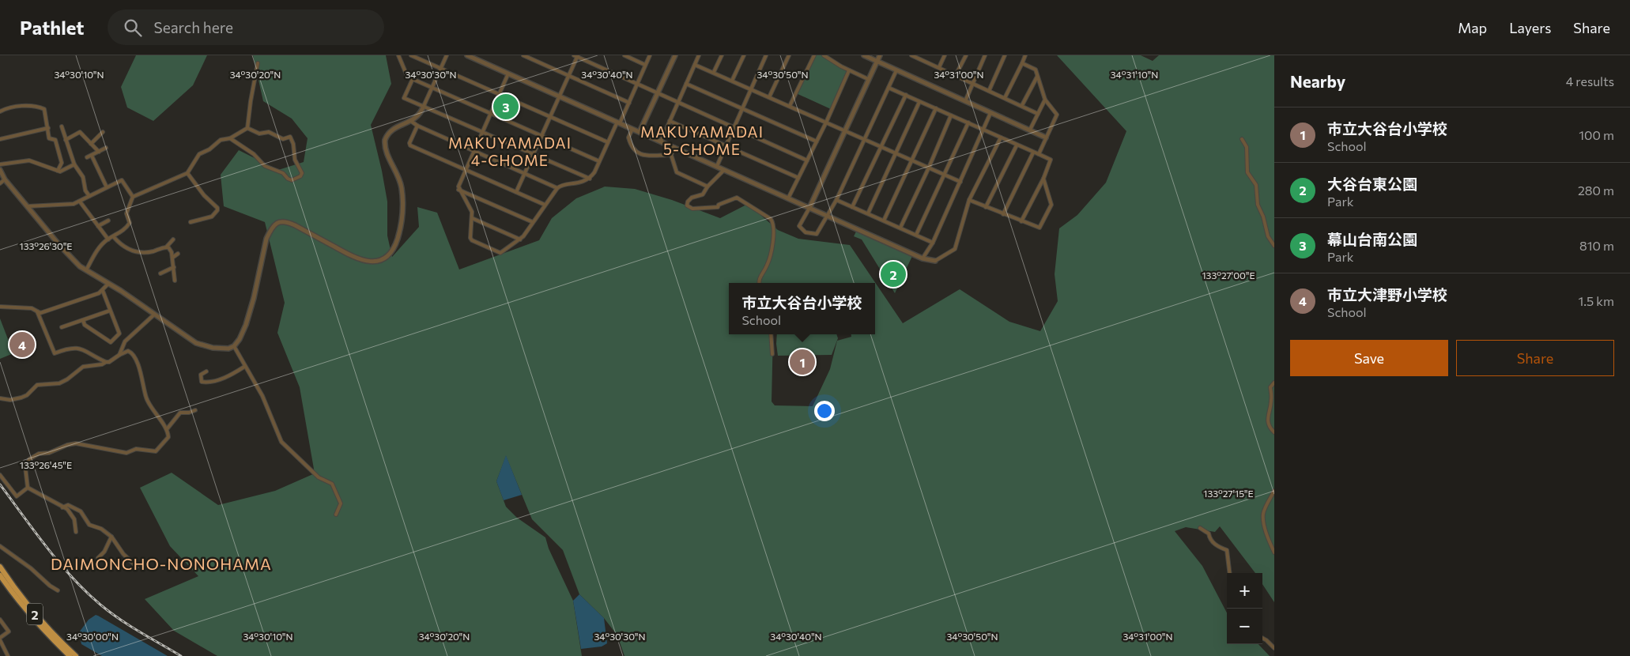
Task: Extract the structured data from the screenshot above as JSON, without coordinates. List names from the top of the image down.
{
  "streets": {
    "highway": ["2"]
  },
  "districts": ["MAKUYAMADAI 5-CHOME", "MAKUYAMADAI 4-CHOME", "DAIMONCHO-NONOHAMA"],
  "page": {
    "header": "Pathlet",
    "search": "Search here",
    "nav": ["Map", "Layers", "Share"],
    "heading": ["Nearby", "4 results"],
    "pins": [
      "3",
      "2",
      "4",
      "1"
    ],
    "list": [
      {
        "mark": "1",
        "name": "市立大谷台小学校",
        "note": "School",
        "value": "100 m"
      },
      {
        "mark": "2",
        "name": "大谷台東公園",
        "note": "Park",
        "value": "280 m"
      },
      {
        "mark": "3",
        "name": "幕山台南公園",
        "note": "Park",
        "value": "810 m"
      },
      {
        "mark": "4",
        "name": "市立大津野小学校",
        "note": "School",
        "value": "1.5 km"
      }
    ],
    "popup": ["市立大谷台小学校", "School"],
    "buttons": ["Save", "Share"],
    "map_buttons": ["+", "−"]
  },
  "coordinates": [
    "34°30'10\"N",
    "34°30'20\"N",
    "34°30'30\"N",
    "34°30'40\"N",
    "34°30'50\"N",
    "34°31'00\"N",
    "34°31'10\"N",
    "133°26'30\"E",
    "133°27'00\"E",
    "133°26'45\"E",
    "133°27'15\"E",
    "34°30'00\"N"
  ]
}
